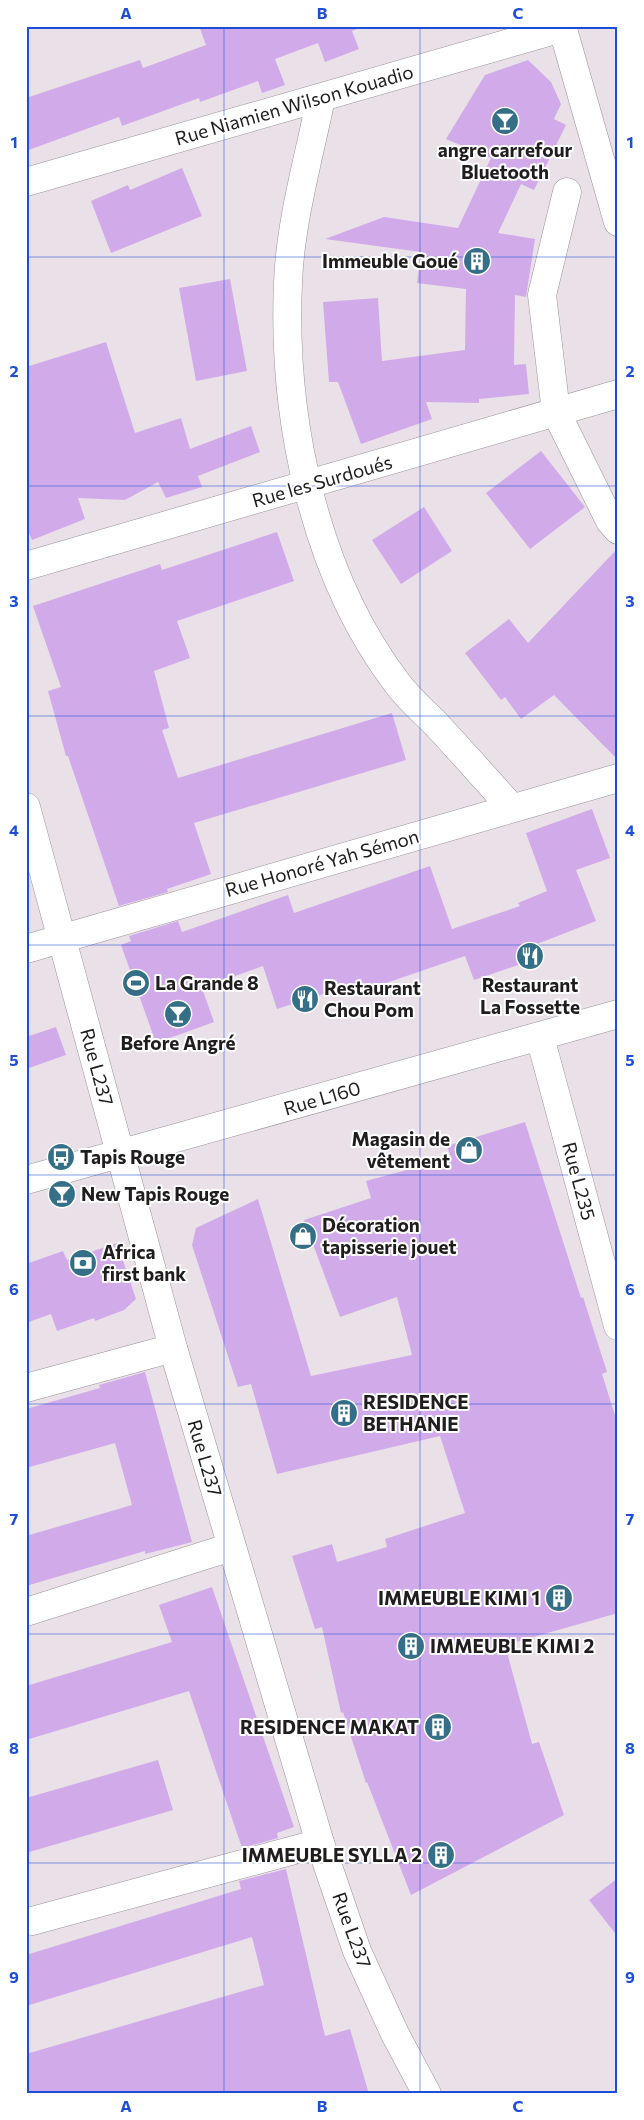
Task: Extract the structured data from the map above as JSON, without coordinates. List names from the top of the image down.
{
  "streets": {
    "street": [
      "Rue Niamien Wilson Kouadio",
      "Rue les Surdoués",
      "Rue Honoré Yah Sémon",
      "Rue L237",
      "Rue L160",
      "Rue L235"
    ]
  },
  "crossings": [
    ["Rue Honoré Yah Sémon", "Rue L237"],
    ["Rue L237", "Rue L160"],
    ["Rue L160", "Rue L235"]
  ],
  "places": {
    "bar": ["angre carrefour Bluetooth", "Before Angré", "New Tapis Rouge"],
    "building": [
      "Immeuble Goué",
      "RESIDENCE BETHANIE",
      "IMMEUBLE KIMI 1",
      "IMMEUBLE KIMI 2",
      "RESIDENCE MAKAT",
      "IMMEUBLE SYLLA 2"
    ],
    "restaurant": ["Restaurant La Fossette", "Restaurant Chou Pom"],
    "sports": ["La Grande 8"],
    "shop": ["Magasin de vêtement", "Décoration tapisserie jouet"],
    "bus stop": ["Tapis Rouge"],
    "bank": ["Africa first bank"]
  },
  "grid": {
    "columns": ["A", "B", "C"],
    "rows": [
      "1",
      "2",
      "3",
      "4",
      "5",
      "6",
      "7",
      "8",
      "9"
    ]
  }
}
